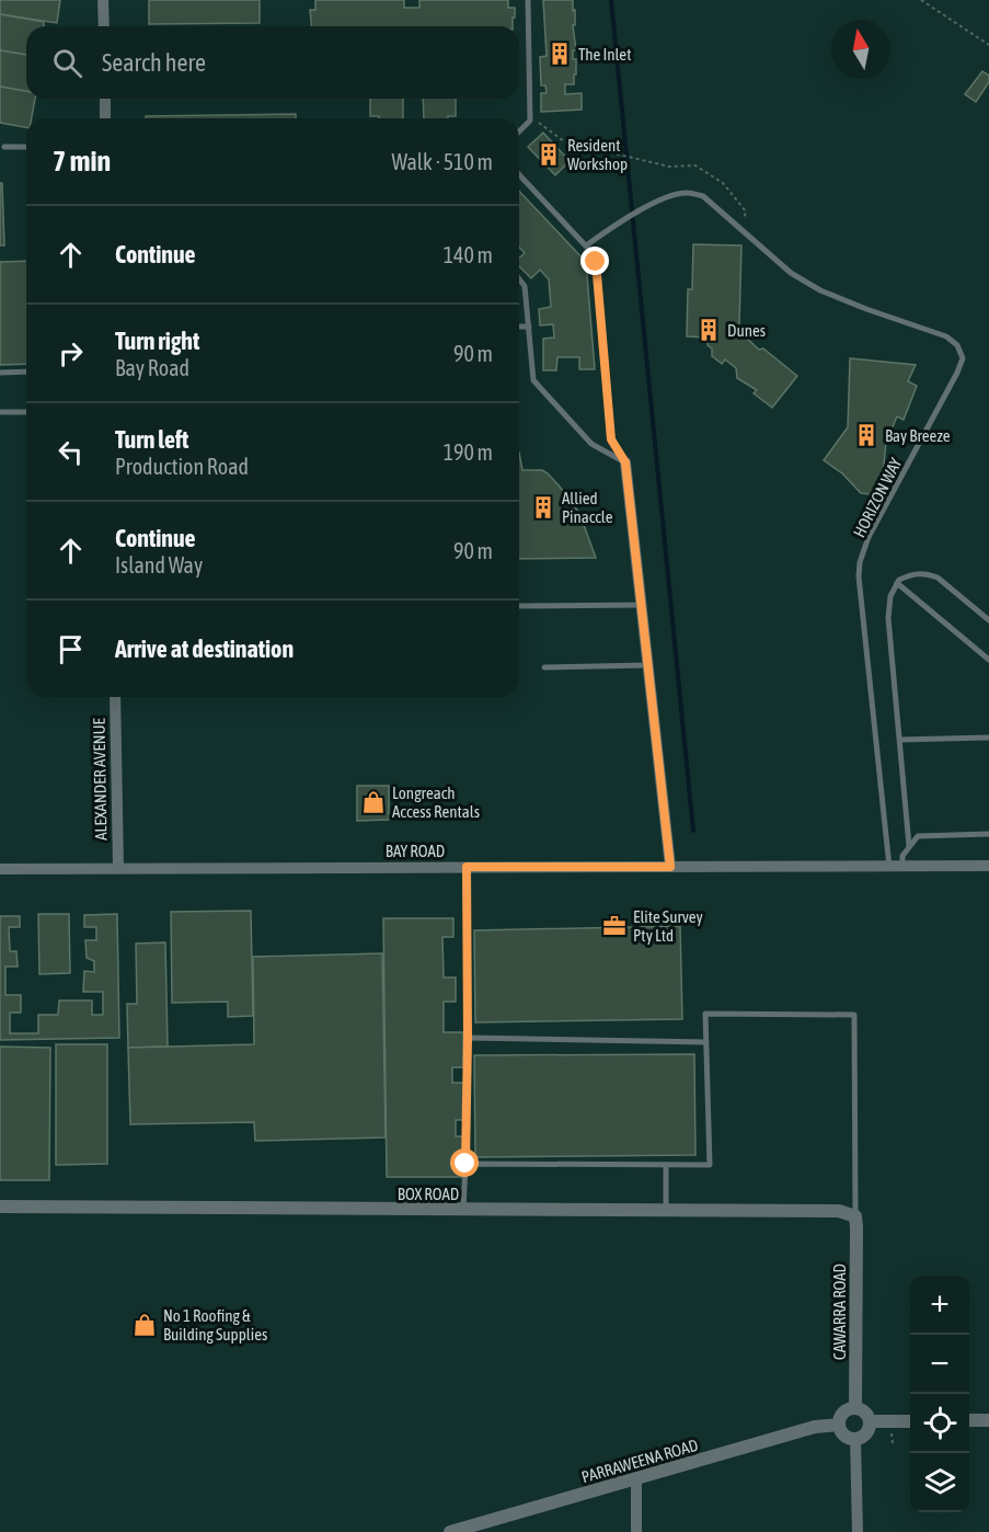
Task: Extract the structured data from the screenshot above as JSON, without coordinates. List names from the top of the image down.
{
  "streets": {
    "street": [
      "ALEXANDER AVENUE",
      "BAY ROAD",
      "BOX ROAD",
      "CAWARRA ROAD",
      "PARRAWEENA ROAD"
    ],
    "lane": ["HORIZON WAY"]
  },
  "crossings": [
    ["HORIZON WAY", "BAY ROAD"],
    ["ALEXANDER AVENUE", "BAY ROAD"],
    ["BOX ROAD", "CAWARRA ROAD"],
    ["CAWARRA ROAD", "PARRAWEENA ROAD"]
  ],
  "places": {
    "building": [
      "The Inlet",
      "Resident Workshop",
      "Dunes",
      "Bay Breeze",
      "Allied Pinaccle"
    ],
    "shop": ["Longreach Access Rentals", "No 1 Roofing & Building Supplies"],
    "office": ["Elite Survey Pty Ltd"]
  },
  "north": "top",
  "page": {
    "search": "Search here",
    "heading": ["7 min", "Walk · 510 m"],
    "list": [
      ["Continue", "140 m"],
      ["Turn right", "Bay Road", "90 m"],
      ["Turn left", "Production Road", "190 m"],
      ["Continue", "Island Way", "90 m"],
      "Arrive at destination"
    ],
    "map_buttons": ["+", "−"]
  }
}
